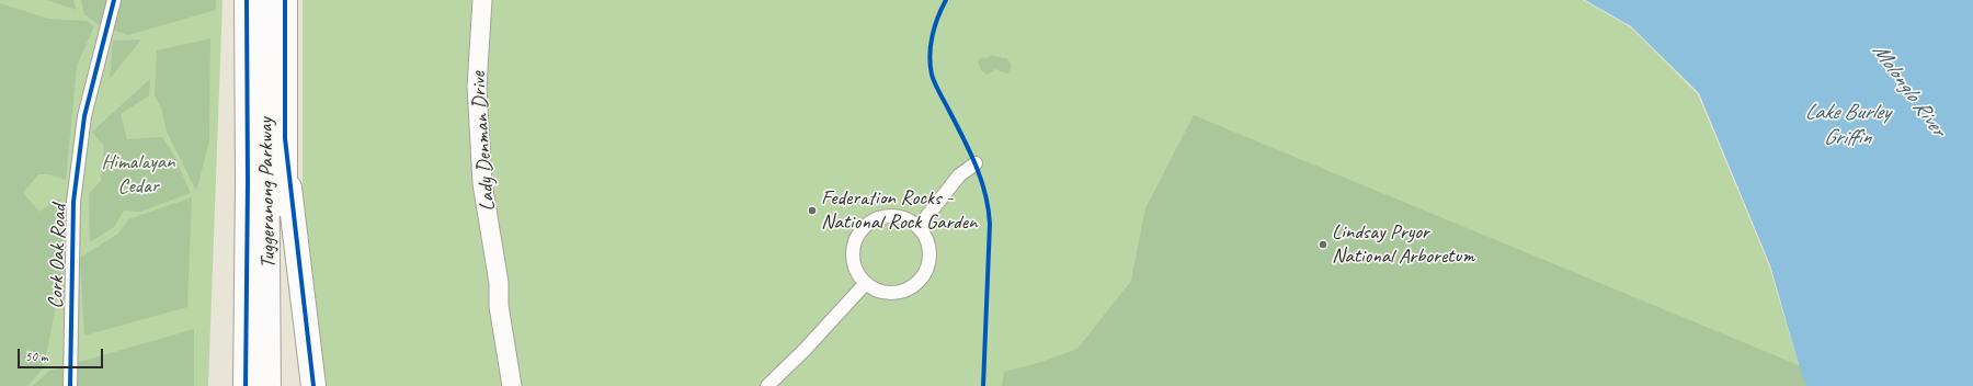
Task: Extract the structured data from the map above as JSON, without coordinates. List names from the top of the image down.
{
  "streets": {
    "highway": ["Tuggeranong Parkway"],
    "street": ["Lady Denman Drive", "Cork Oak Road"]
  },
  "water": ["Molonglo River", "Lake Burley Griffin"],
  "parks": ["Himalayan Cedar"],
  "places": ["Federation Rocks - National Rock Garden", "Lindsay Pryor National Arboretum"],
  "scale_bar": "50 m"
}
